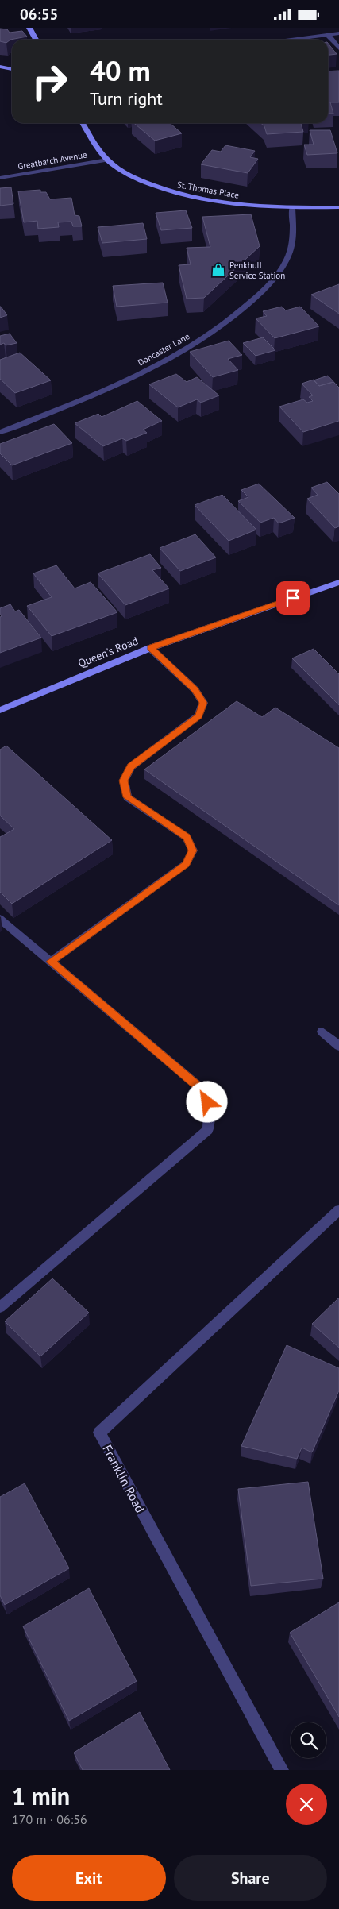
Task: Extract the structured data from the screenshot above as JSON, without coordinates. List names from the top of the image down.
{
  "streets": {
    "street": [
      "Greatbatch Avenue",
      "St. Thomas Place",
      "Doncaster Lane",
      "Queen's Road",
      "Franklin Road"
    ]
  },
  "crossings": [
    ["Greatbatch Avenue", "St. Thomas Place"],
    ["St. Thomas Place", "Doncaster Lane"]
  ],
  "places": {
    "shop": ["Penkhull Service Station"]
  },
  "page": {
    "status": "06:55",
    "turn": ["40 m", "Turn right"],
    "heading": ["1 min", "170 m · 06:56"],
    "buttons": ["Exit", "Share"]
  }
}
